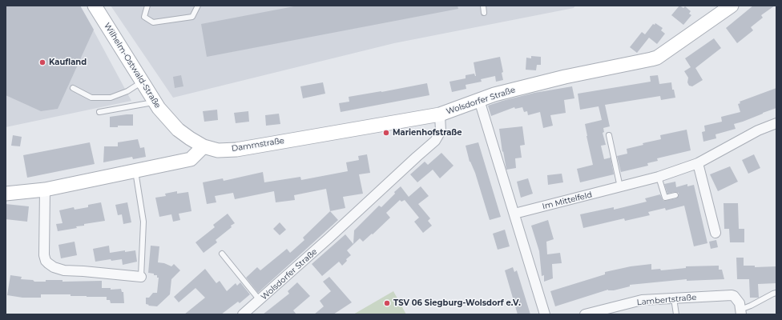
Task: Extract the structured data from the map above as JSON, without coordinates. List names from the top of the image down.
{
  "streets": {
    "street": [
      "Wilhelm-Ostwald-Straße",
      "Wolsdorfer Straße",
      "Dammstraße",
      "Im Mittelfeld",
      "Lambertstraße"
    ]
  },
  "crossings": [
    ["Wilhelm-Ostwald-Straße", "Dammstraße"],
    ["Wolsdorfer Straße", "Dammstraße"]
  ],
  "places": ["Kaufland", "Marienhofstraße", "TSV 06 Siegburg-Wolsdorf e.V."]
}
